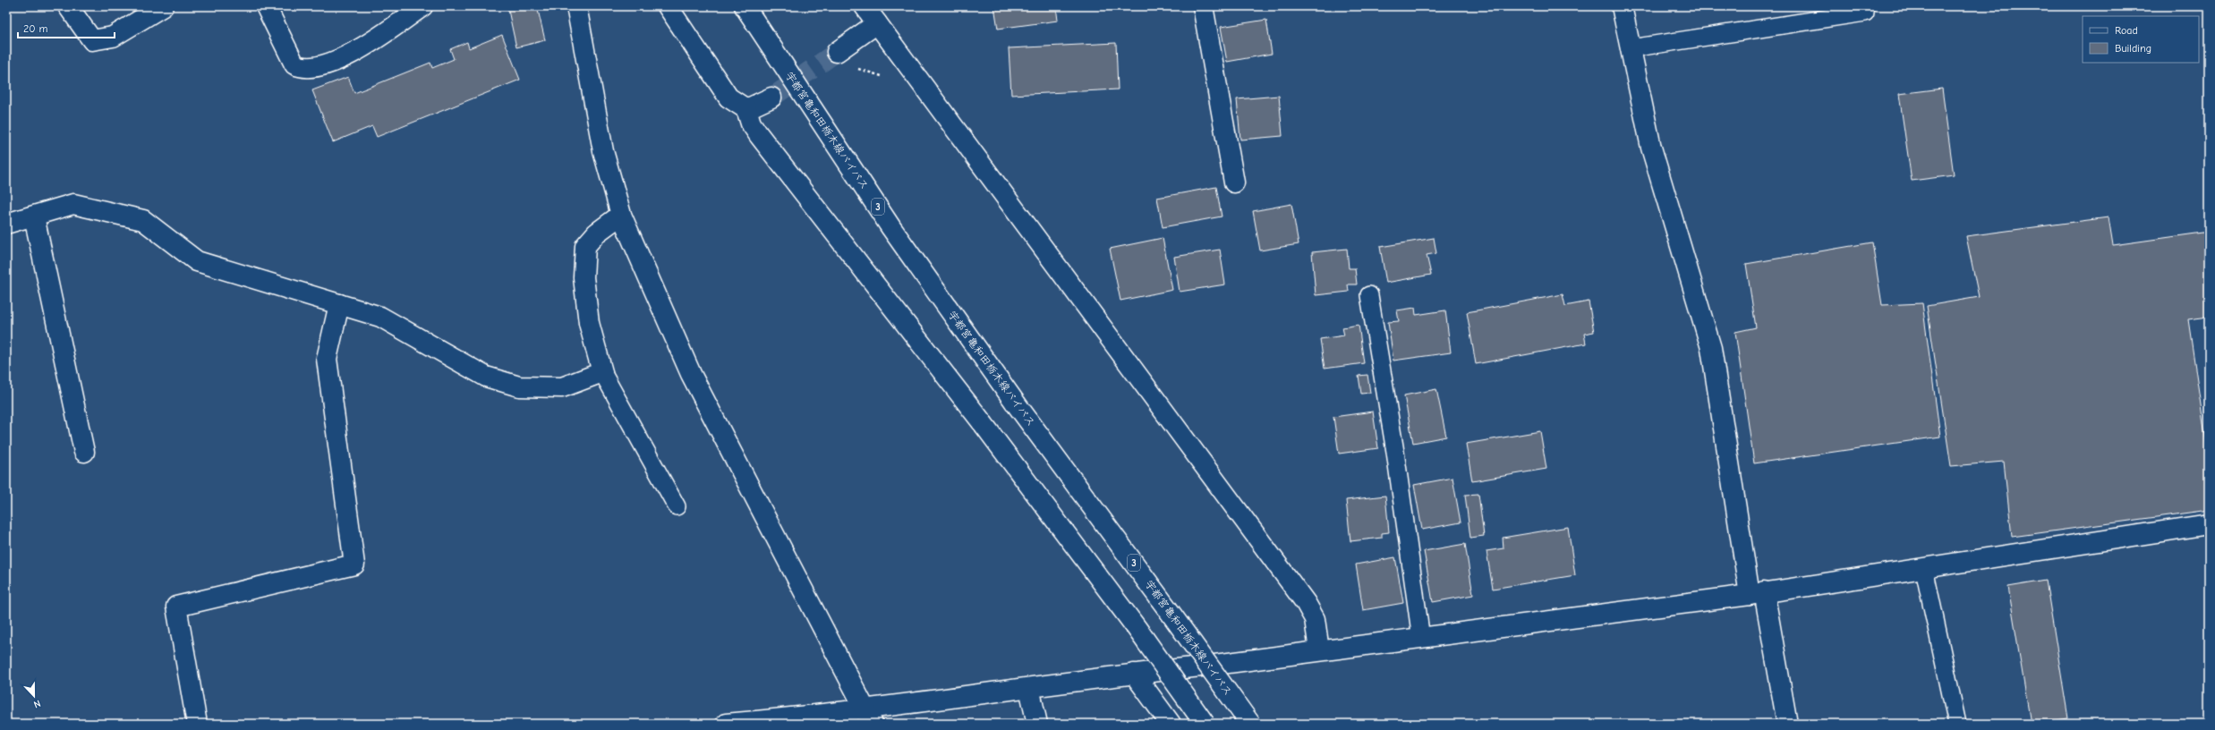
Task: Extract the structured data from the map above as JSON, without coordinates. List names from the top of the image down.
{
  "streets": {
    "street": ["宇都宮亀和田栃木線バイパス", "3"]
  },
  "legend": ["Road", "Building"],
  "scale_bar": "20 m",
  "north": "bottom"
}
